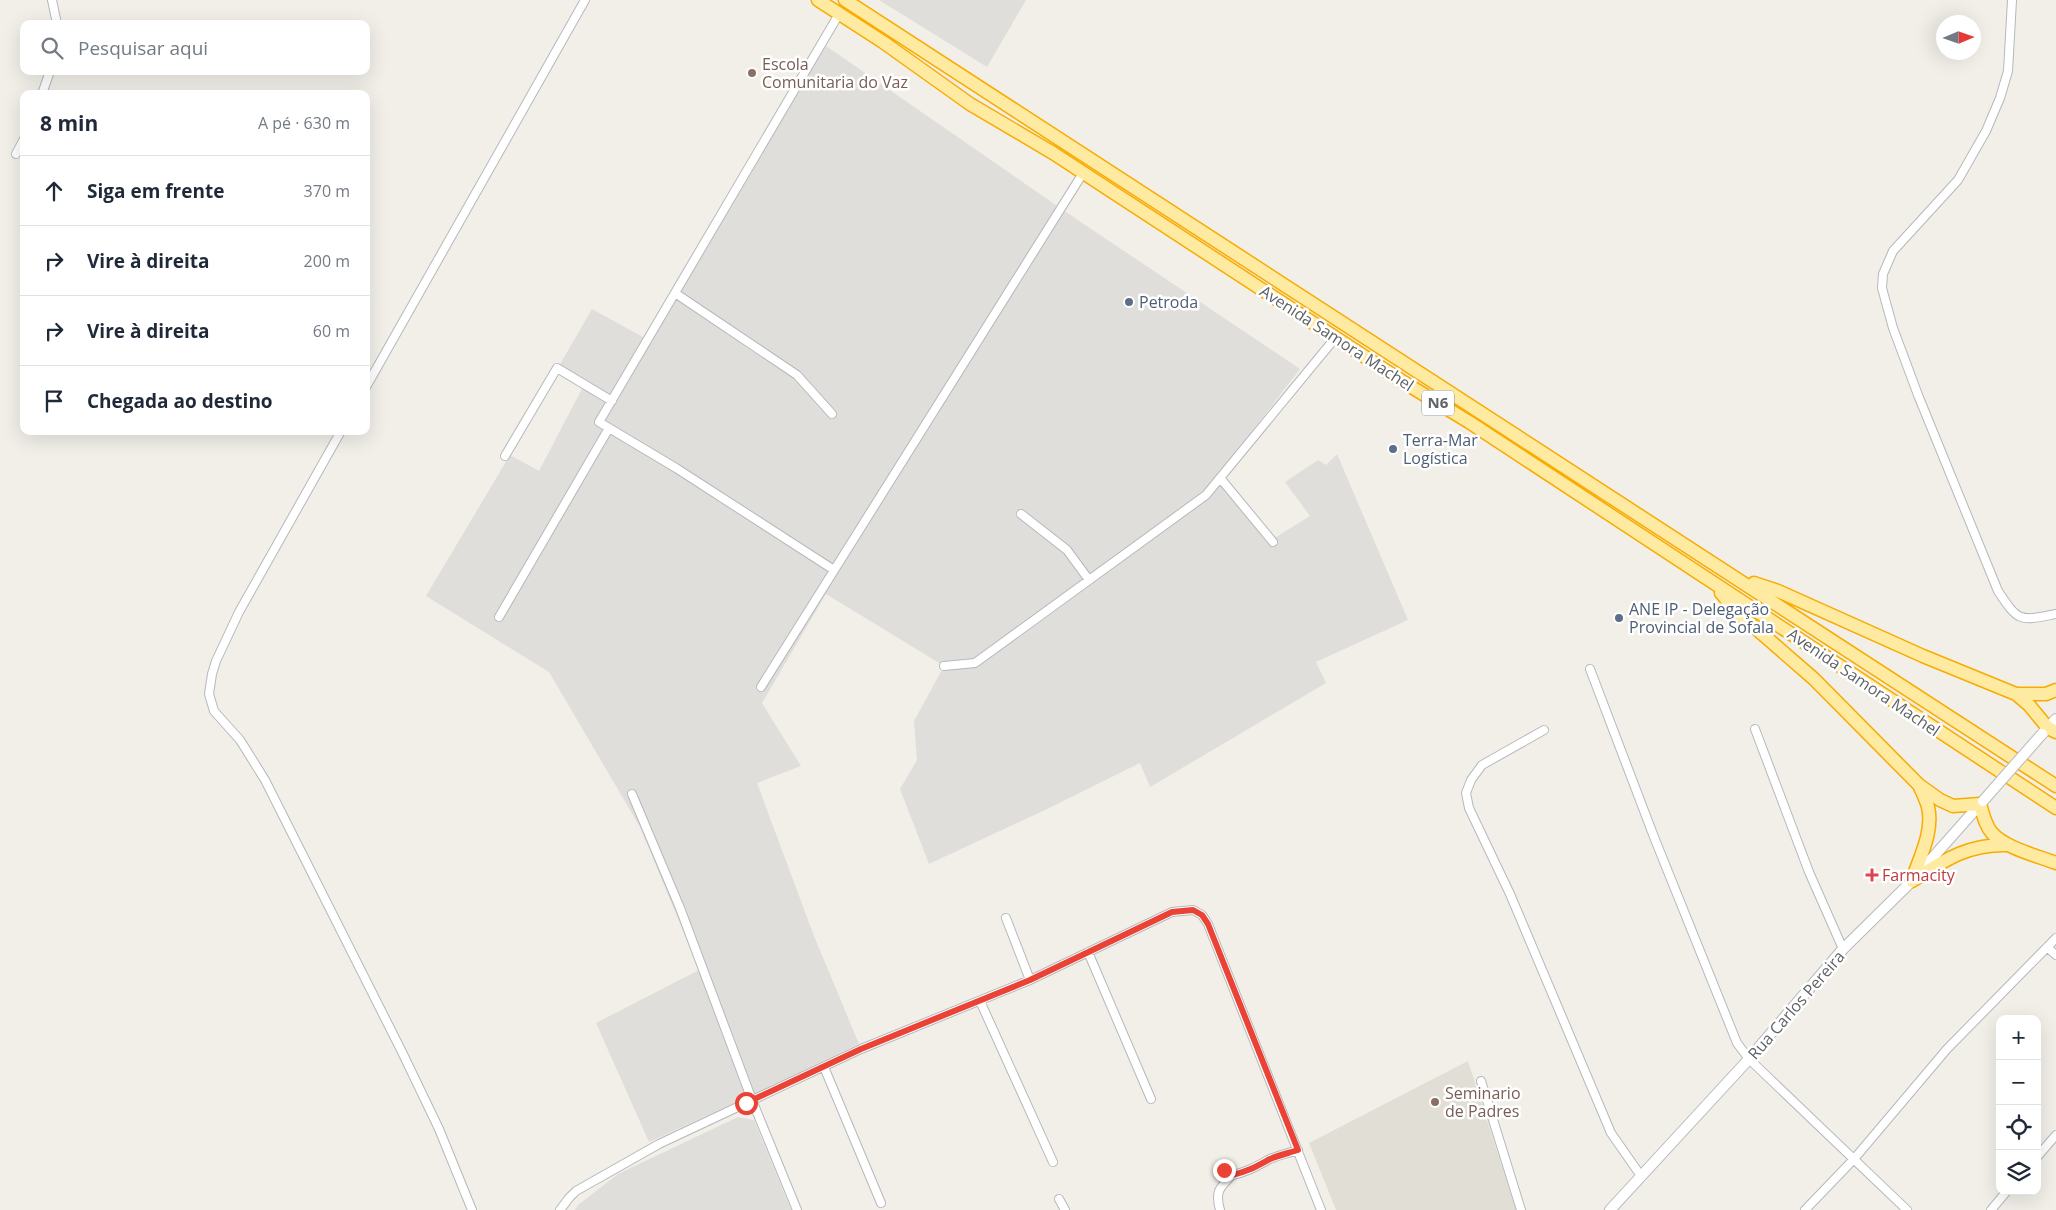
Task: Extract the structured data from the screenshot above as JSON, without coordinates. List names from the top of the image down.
{
  "streets": {
    "highway": ["Avenida Samora Machel", "N6"],
    "main road": ["Rua Carlos Pereira"]
  },
  "places": {
    "other": [
      "Escola Comunitaria do Vaz",
      "Petroda",
      "Terra-Mar Logística",
      "ANE IP - Delegação Provincial de Sofala",
      "Seminario de Padres"
    ],
    "health": ["Farmacity"]
  },
  "north": "right",
  "page": {
    "search": "Pesquisar aqui",
    "heading": ["8 min", "A pé · 630 m"],
    "list": [
      ["Siga em frente", "370 m"],
      ["Vire à direita", "200 m"],
      ["Vire à direita", "60 m"],
      "Chegada ao destino"
    ],
    "map_buttons": ["+", "−"]
  }
}
